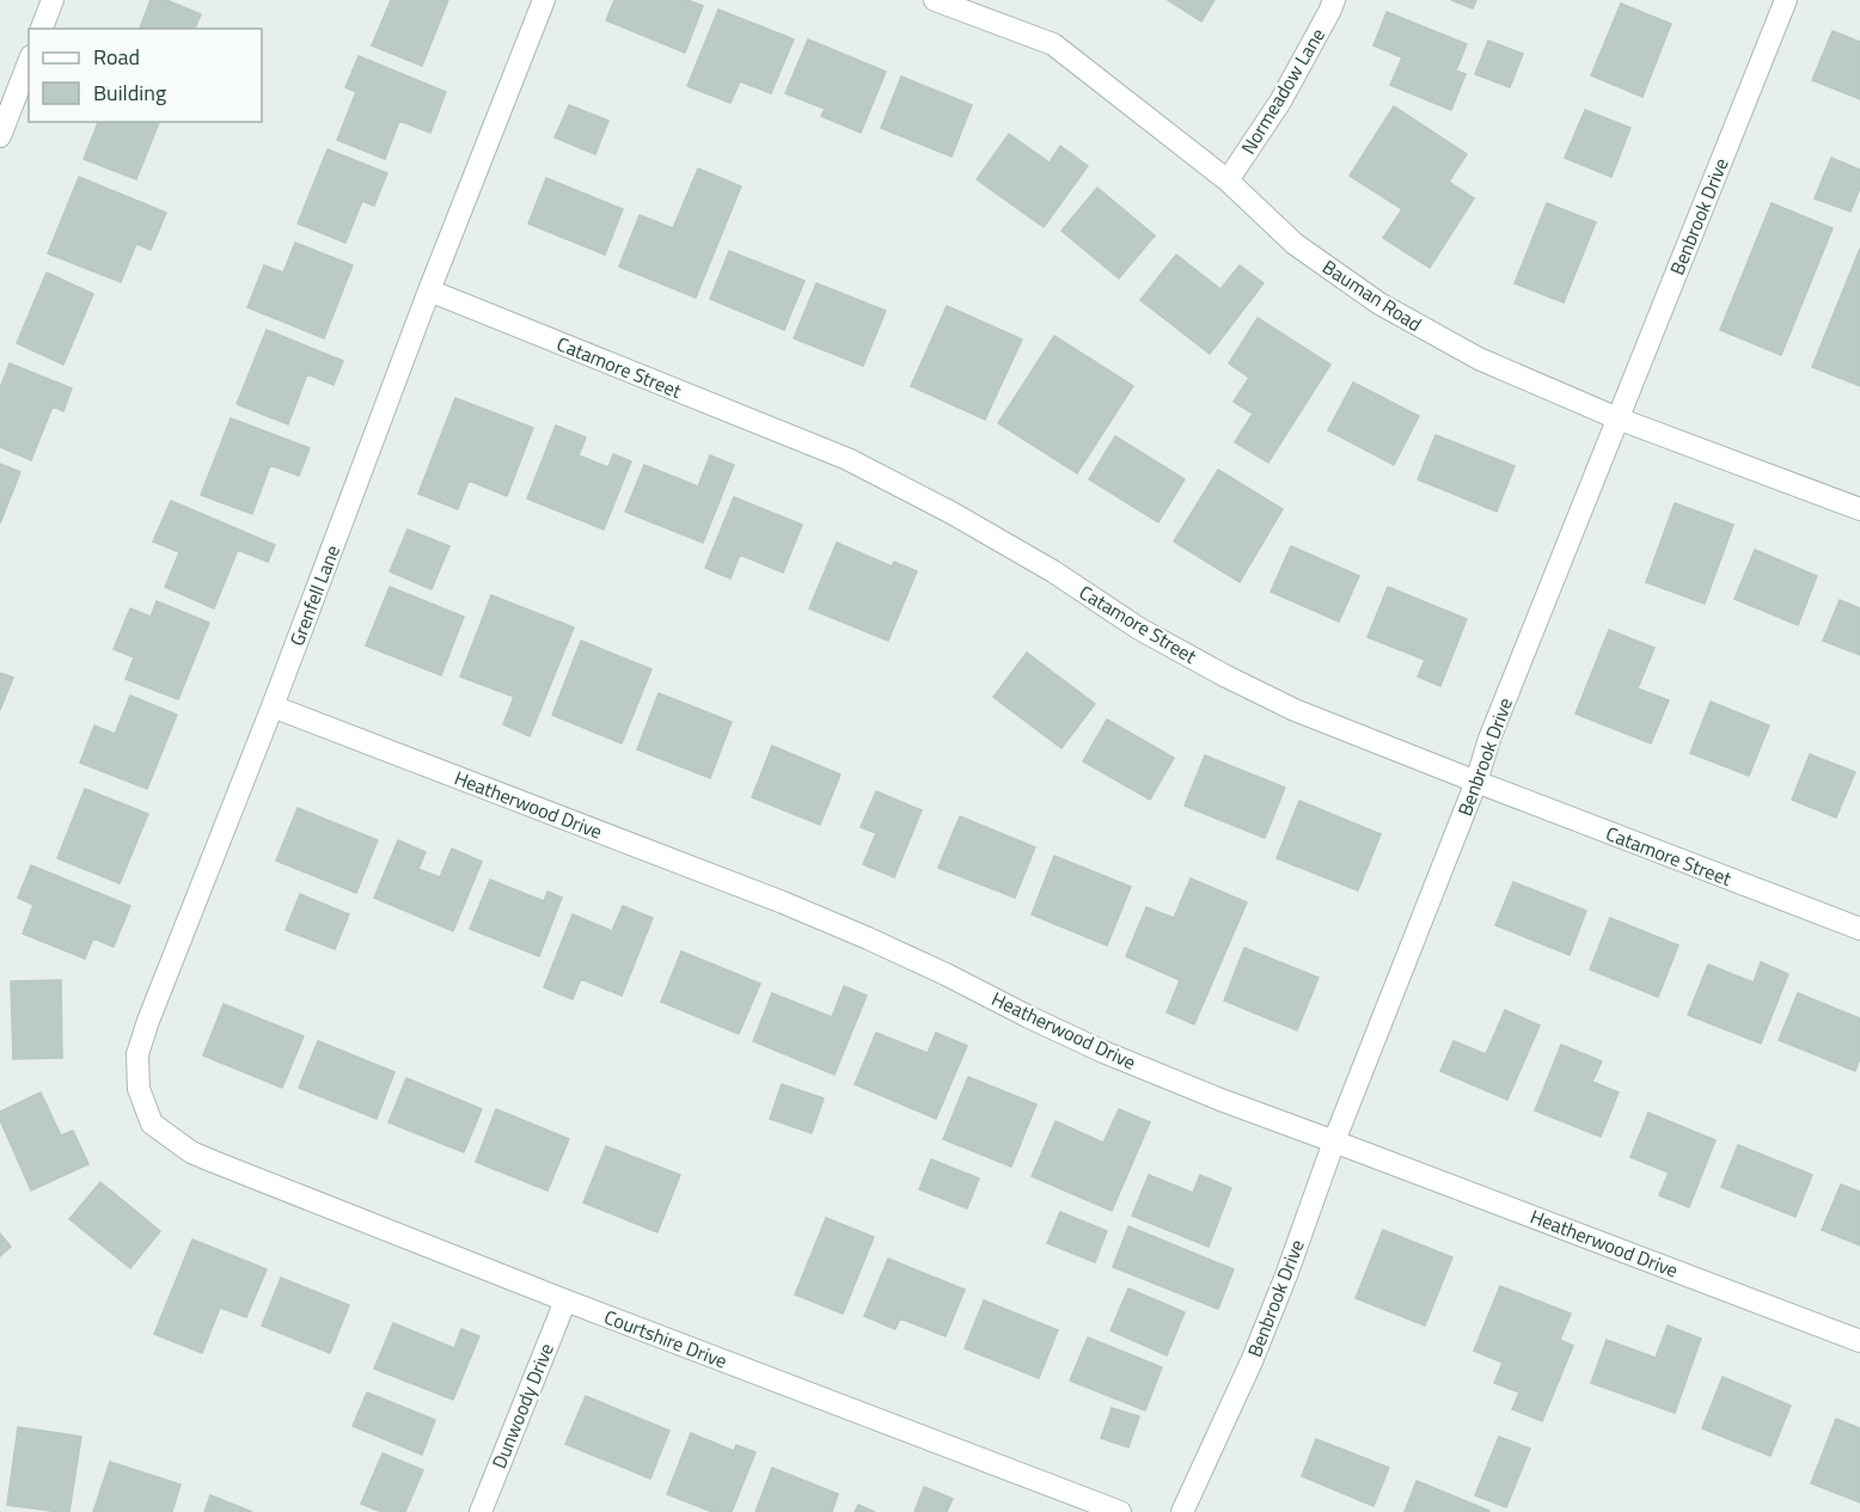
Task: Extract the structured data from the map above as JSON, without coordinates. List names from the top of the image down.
{
  "streets": {
    "street": [
      "Normeadow Lane",
      "Benbrook Drive",
      "Bauman Road",
      "Catamore Street",
      "Grenfell Lane",
      "Heatherwood Drive",
      "Courtshire Drive",
      "Dunwoody Drive"
    ]
  },
  "crossings": [
    ["Normeadow Lane", "Bauman Road"],
    ["Benbrook Drive", "Bauman Road"],
    ["Benbrook Drive", "Catamore Street"],
    ["Benbrook Drive", "Heatherwood Drive"],
    ["Catamore Street", "Grenfell Lane"],
    ["Grenfell Lane", "Heatherwood Drive"],
    ["Grenfell Lane", "Courtshire Drive"],
    ["Courtshire Drive", "Dunwoody Drive"]
  ],
  "legend": ["Road", "Building"]
}
